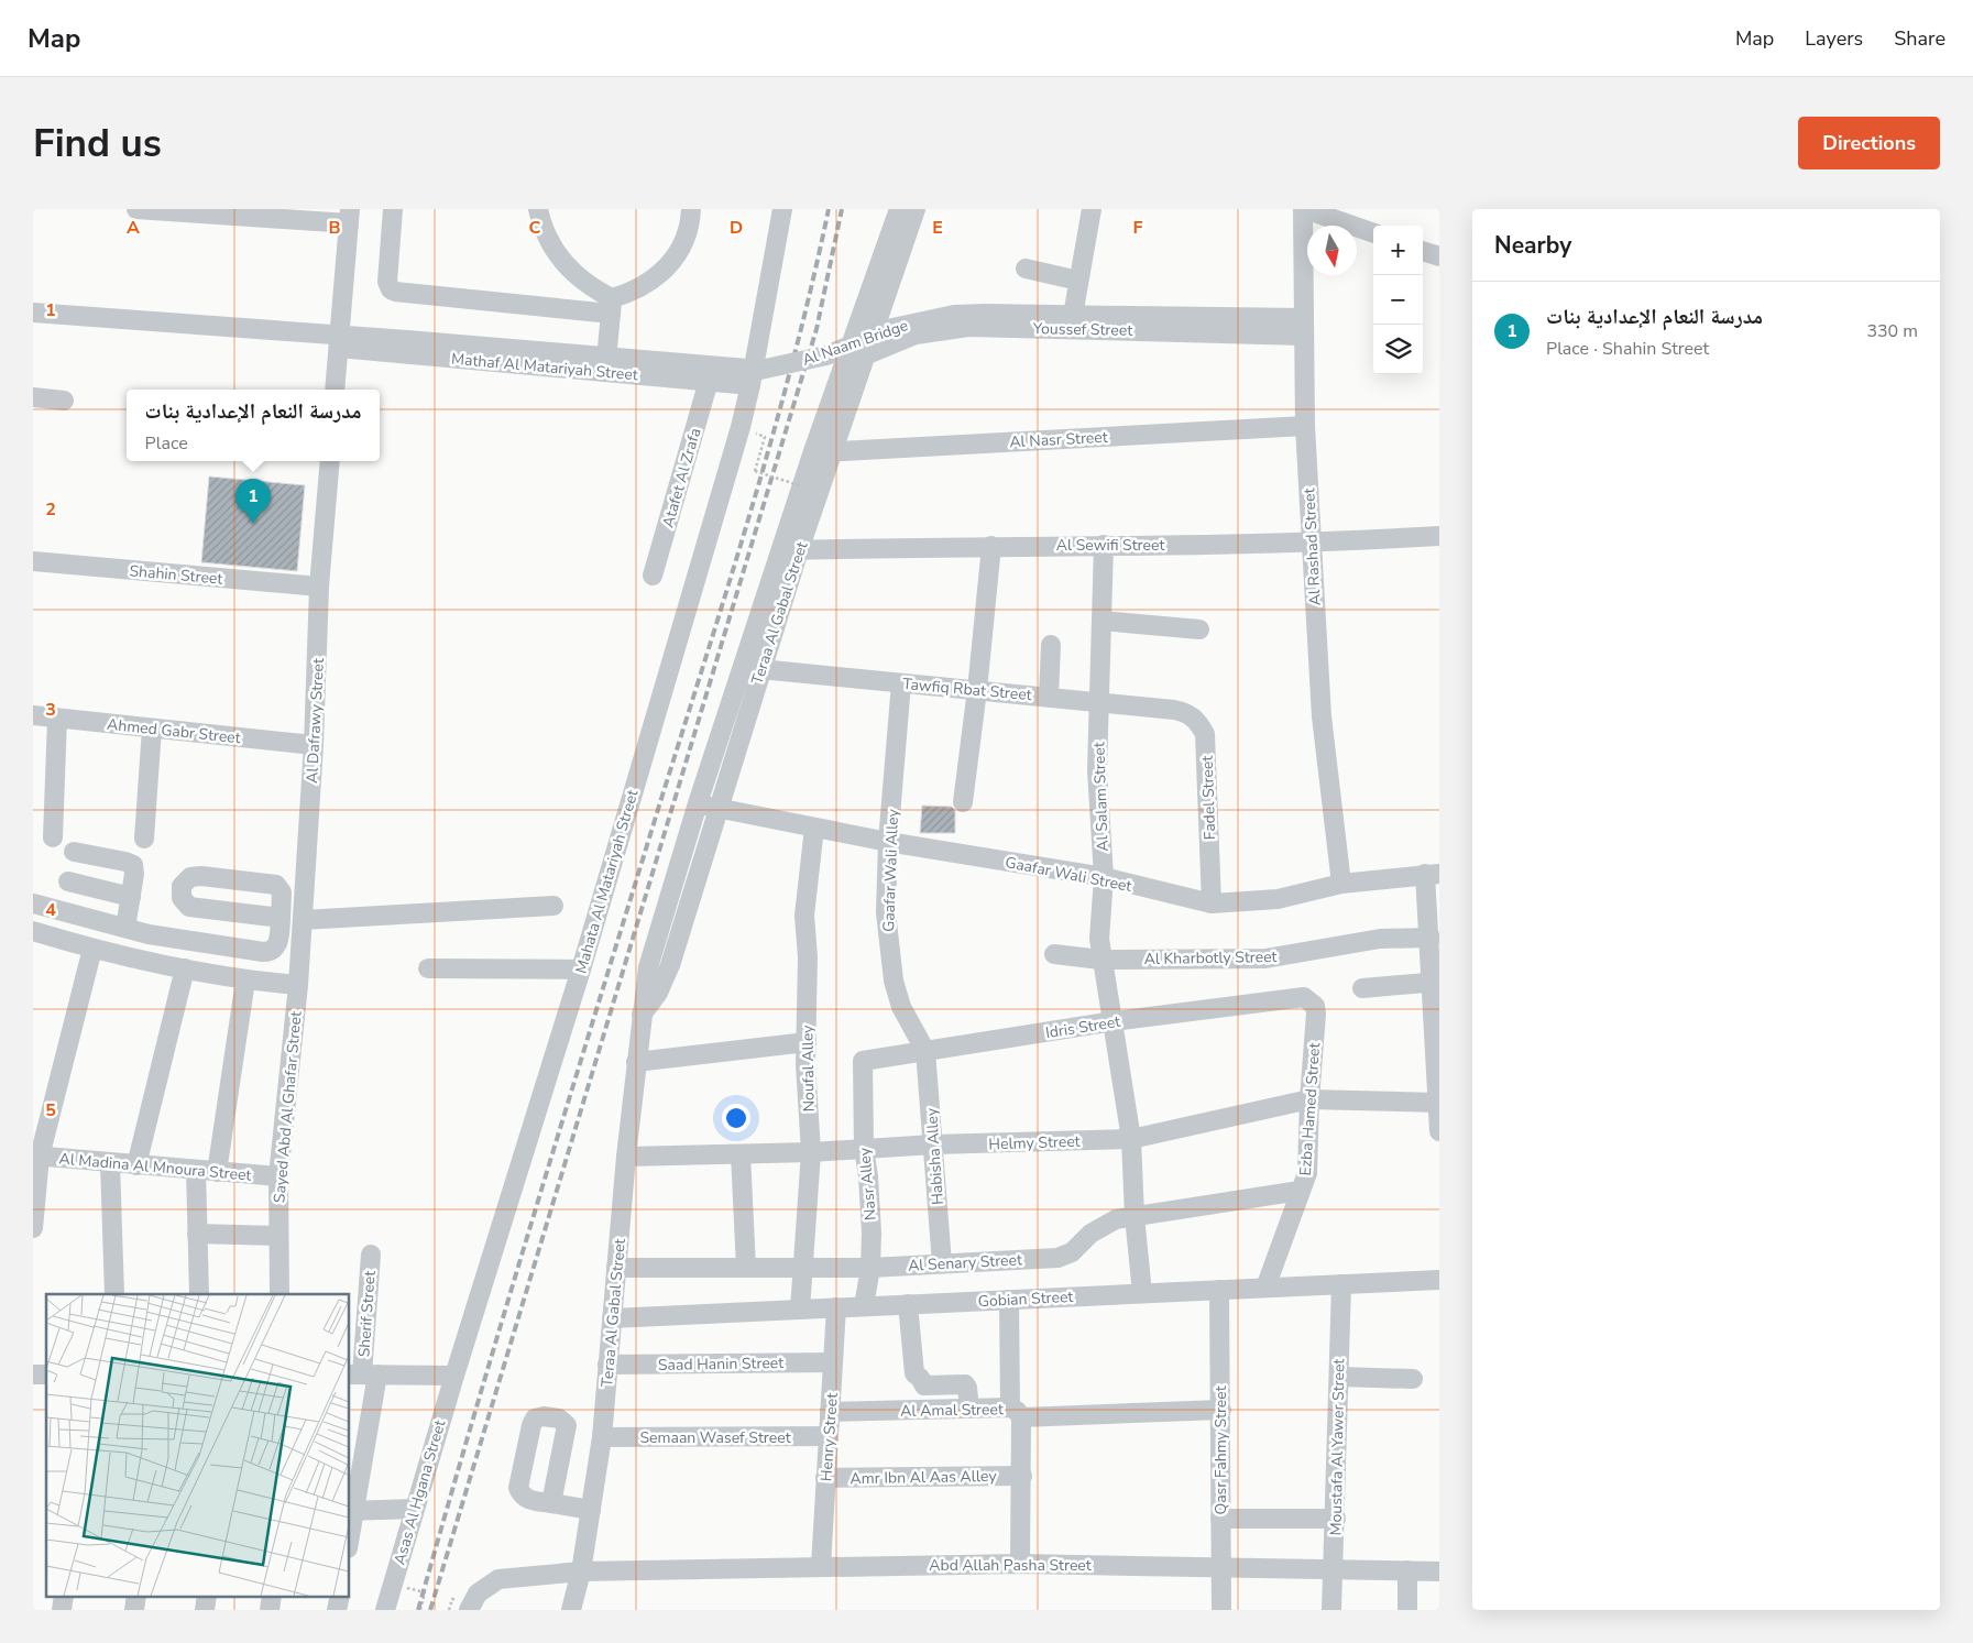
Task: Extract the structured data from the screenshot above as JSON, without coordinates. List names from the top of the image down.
{
  "streets": {
    "street": [
      "Youssef Street",
      "Al Naam Bridge",
      "Mathaf Al Matariyah Street",
      "Al Nasr Street",
      "Atafet Al Zrafa",
      "Al Sewifi Street",
      "Al Rashad Street",
      "Shahin Street",
      "Teraa Al Gabal Street",
      "Tawfiq Rbat Street",
      "Al Dafrawy Street",
      "Ahmed Gabr Street",
      "Al Salam Street",
      "Fadel Street",
      "Gaafar Wali Alley",
      "Gaafar Wali Street",
      "Mahata Al Matariyah Street",
      "Al Kharbotly Street",
      "Idris Street",
      "Noufal Alley",
      "Sayed Abd Al Ghafar Street",
      "Ezba Hamed Street",
      "Helmy Street",
      "Habisha Alley",
      "Al Madina Al Mnoura Street",
      "Nasr Alley",
      "Al Senary Street",
      "Gobian Street",
      "Sherif Street",
      "Saad Hanin Street",
      "Al Amal Street",
      "Semaan Wasef Street",
      "Henry Street",
      "Moustafa Al Yawer Street",
      "Qasr Fahmy Street",
      "Amr Ibn Al Aas Alley",
      "Asas Al Hgana Street",
      "Abd Allah Pasha Street"
    ]
  },
  "crossings": [
    ["Youssef Street", "Al Naam Bridge"],
    ["Youssef Street", "Al Rashad Street"],
    ["Youssef Street", "Teraa Al Gabal Street"],
    ["Al Naam Bridge", "Mathaf Al Matariyah Street"],
    ["Al Naam Bridge", "Al Rashad Street"],
    ["Mathaf Al Matariyah Street", "Atafet Al Zrafa"],
    ["Mathaf Al Matariyah Street", "Mahata Al Matariyah Street"],
    ["Al Nasr Street", "Al Rashad Street"],
    ["Al Nasr Street", "Teraa Al Gabal Street"],
    ["Al Sewifi Street", "Al Rashad Street"],
    ["Al Sewifi Street", "Teraa Al Gabal Street"],
    ["Al Sewifi Street", "Al Salam Street"],
    ["Al Rashad Street", "Gaafar Wali Street"],
    ["Shahin Street", "Al Dafrawy Street"],
    ["Teraa Al Gabal Street", "Tawfiq Rbat Street"],
    ["Teraa Al Gabal Street", "Gaafar Wali Street"],
    ["Teraa Al Gabal Street", "Helmy Street"],
    ["Teraa Al Gabal Street", "Al Senary Street"],
    ["Teraa Al Gabal Street", "Gobian Street"],
    ["Teraa Al Gabal Street", "Saad Hanin Street"],
    ["Teraa Al Gabal Street", "Semaan Wasef Street"],
    ["Teraa Al Gabal Street", "Abd Allah Pasha Street"],
    ["Tawfiq Rbat Street", "Al Salam Street"],
    ["Tawfiq Rbat Street", "Fadel Street"],
    ["Tawfiq Rbat Street", "Gaafar Wali Alley"],
    ["Al Dafrawy Street", "Ahmed Gabr Street"],
    ["Al Dafrawy Street", "Sayed Abd Al Ghafar Street"],
    ["Al Salam Street", "Gaafar Wali Street"],
    ["Al Salam Street", "Al Kharbotly Street"],
    ["Al Salam Street", "Idris Street"],
    ["Al Salam Street", "Helmy Street"],
    ["Al Salam Street", "Al Senary Street"],
    ["Al Salam Street", "Gobian Street"],
    ["Fadel Street", "Gaafar Wali Street"],
    ["Gaafar Wali Alley", "Gaafar Wali Street"],
    ["Gaafar Wali Alley", "Idris Street"],
    ["Gaafar Wali Alley", "Habisha Alley"],
    ["Gaafar Wali Street", "Noufal Alley"],
    ["Mahata Al Matariyah Street", "Asas Al Hgana Street"],
    ["Idris Street", "Ezba Hamed Street"],
    ["Idris Street", "Habisha Alley"],
    ["Idris Street", "Nasr Alley"],
    ["Noufal Alley", "Helmy Street"],
    ["Noufal Alley", "Al Senary Street"],
    ["Noufal Alley", "Gobian Street"],
    ["Sayed Abd Al Ghafar Street", "Al Madina Al Mnoura Street"],
    ["Ezba Hamed Street", "Helmy Street"],
    ["Ezba Hamed Street", "Al Senary Street"],
    ["Ezba Hamed Street", "Gobian Street"],
    ["Helmy Street", "Habisha Alley"],
    ["Helmy Street", "Nasr Alley"],
    ["Habisha Alley", "Al Senary Street"],
    ["Nasr Alley", "Al Senary Street"],
    ["Nasr Alley", "Gobian Street"],
    ["Gobian Street", "Henry Street"],
    ["Gobian Street", "Moustafa Al Yawer Street"],
    ["Gobian Street", "Qasr Fahmy Street"],
    ["Saad Hanin Street", "Henry Street"],
    ["Al Amal Street", "Henry Street"],
    ["Al Amal Street", "Amr Ibn Al Aas Alley"],
    ["Al Amal Street", "Abd Allah Pasha Street"],
    ["Semaan Wasef Street", "Henry Street"],
    ["Henry Street", "Amr Ibn Al Aas Alley"],
    ["Henry Street", "Abd Allah Pasha Street"],
    ["Moustafa Al Yawer Street", "Abd Allah Pasha Street"],
    ["Qasr Fahmy Street", "Abd Allah Pasha Street"]
  ],
  "north": "bottom",
  "page": {
    "header": "Map",
    "nav": ["Map", "Layers", "Share"],
    "buttons": "Directions",
    "title": "Find us",
    "heading": "Nearby",
    "map_buttons": ["+", "−"],
    "list": [
      {
        "mark": "1",
        "name": "مدرسة النعام الإعدادية بنات",
        "note": "Place · Shahin Street",
        "value": "330 m"
      }
    ],
    "popup": ["مدرسة النعام الإعدادية بنات", "Place"],
    "pins": "1"
  },
  "grid": {
    "columns": [
      "A",
      "B",
      "C",
      "D",
      "E",
      "F"
    ],
    "rows": [
      "1",
      "2",
      "3",
      "4",
      "5"
    ]
  }
}
